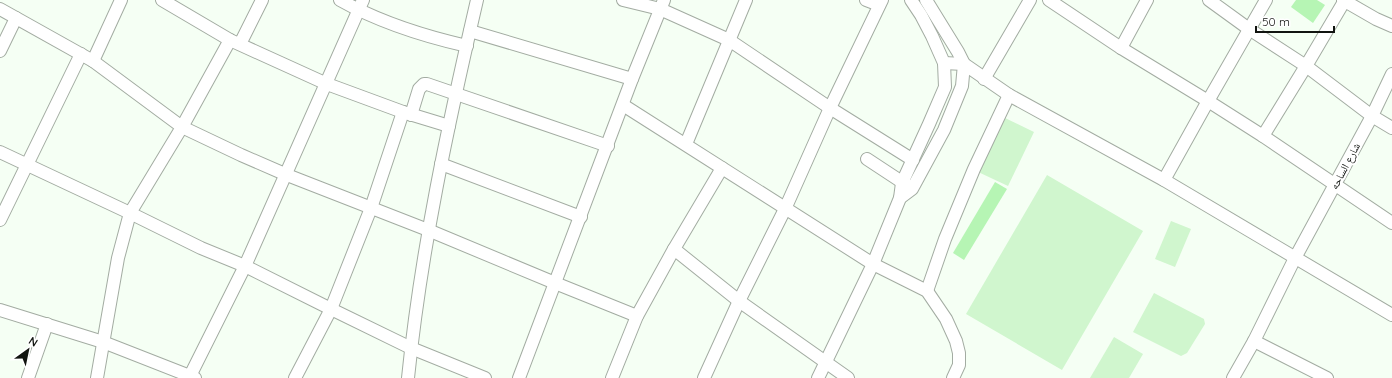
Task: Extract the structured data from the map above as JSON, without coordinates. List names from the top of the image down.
{
  "streets": {
    "street": ["شارع الساحه"]
  },
  "scale_bar": "50 m",
  "north": "top right"
}
